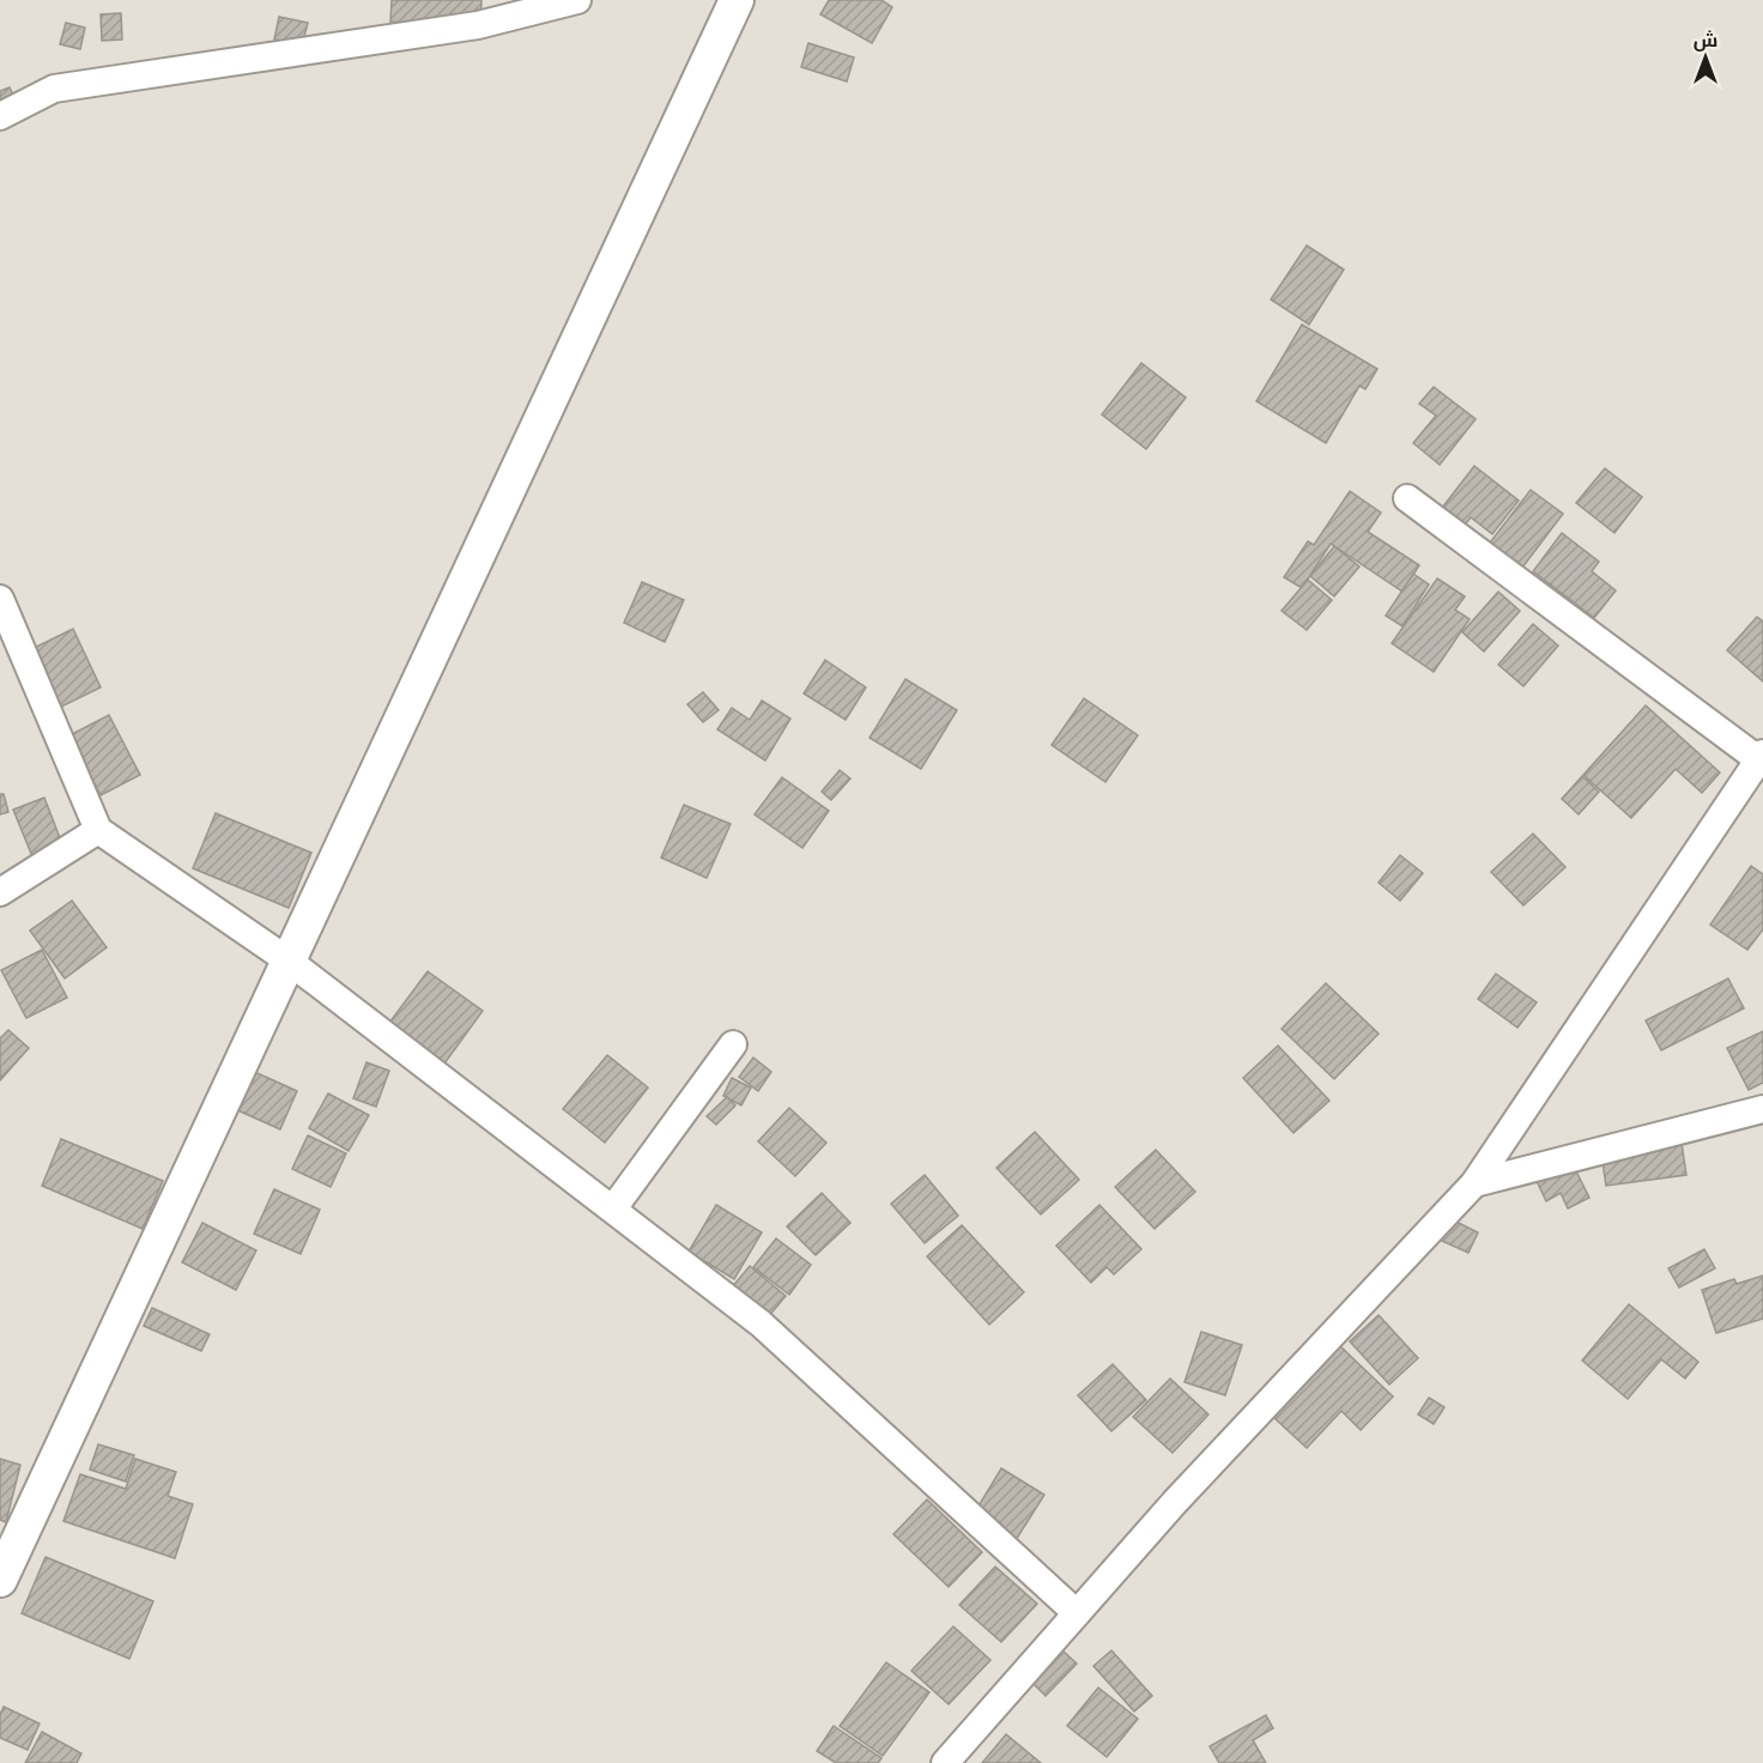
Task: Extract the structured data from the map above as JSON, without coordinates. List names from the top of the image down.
{
  "north": "top"
}
